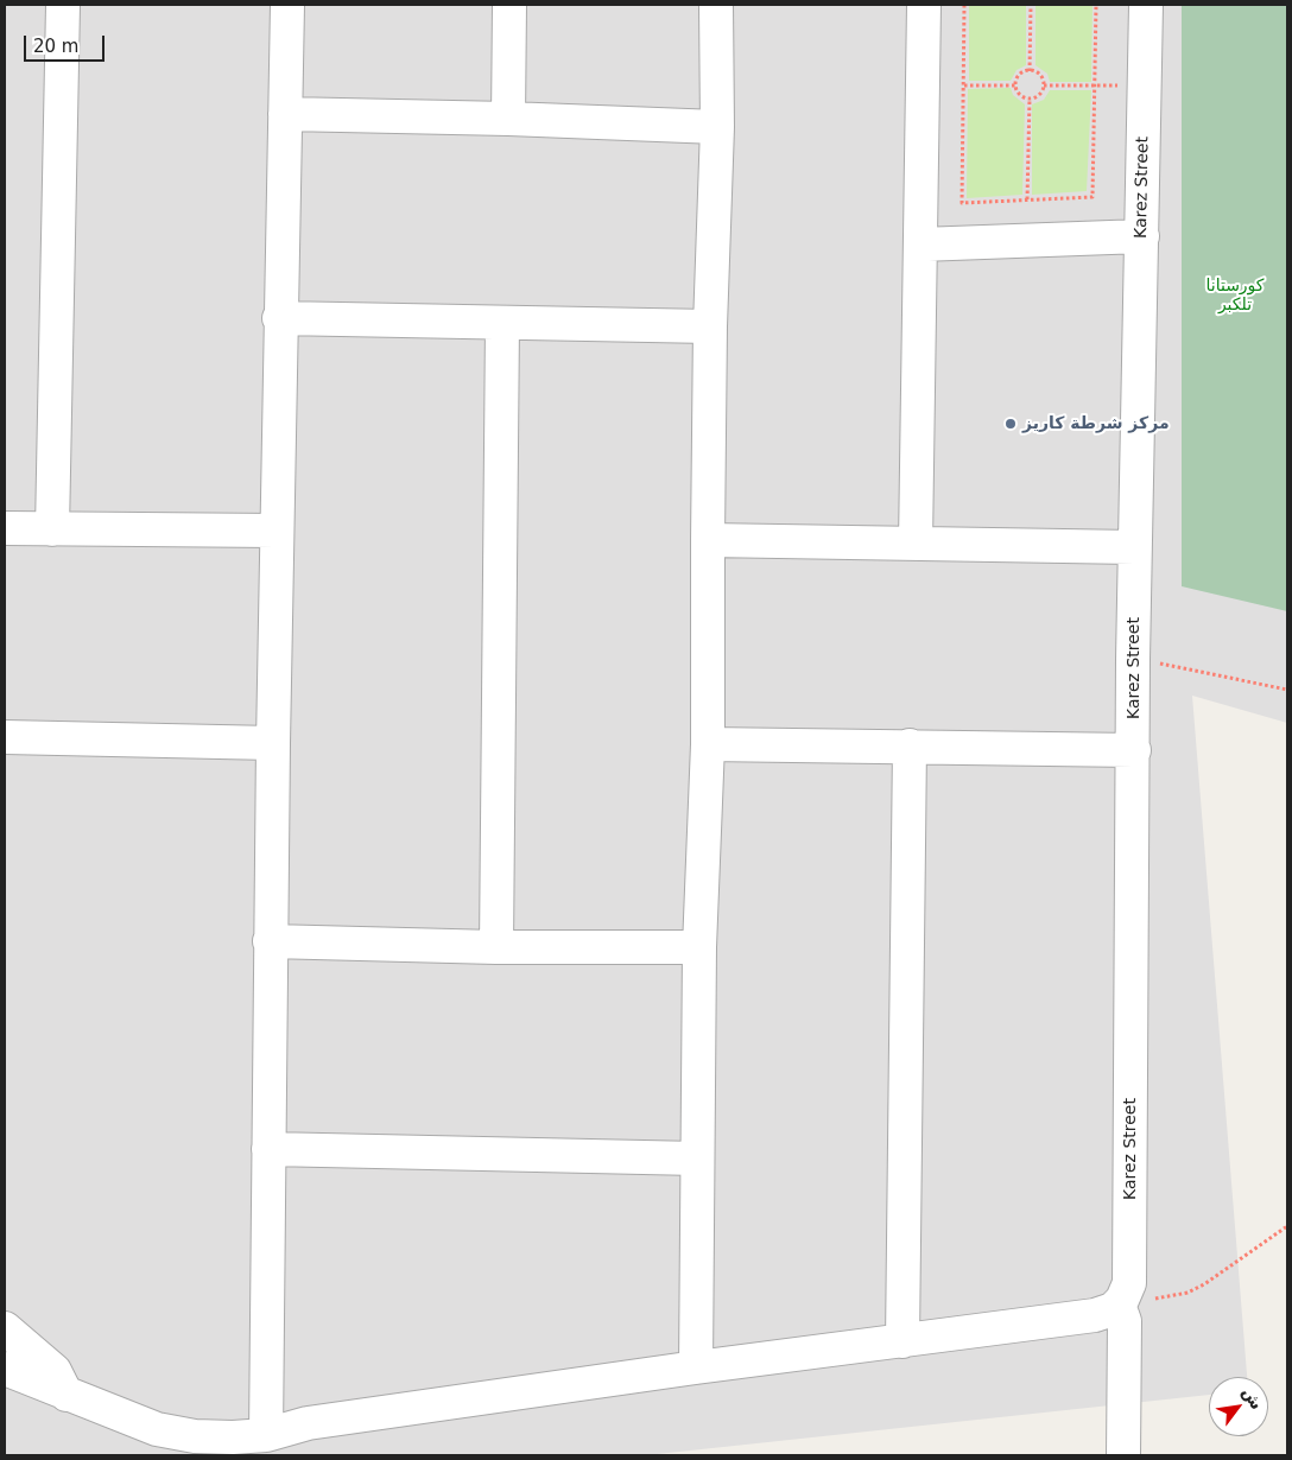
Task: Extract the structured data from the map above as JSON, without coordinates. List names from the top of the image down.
{
  "streets": {
    "street": ["Karez Street"]
  },
  "parks": ["كورستانا تلكبر"],
  "places": ["مركز شرطة كاريز"],
  "scale_bar": "20 m",
  "north": "top right"
}
